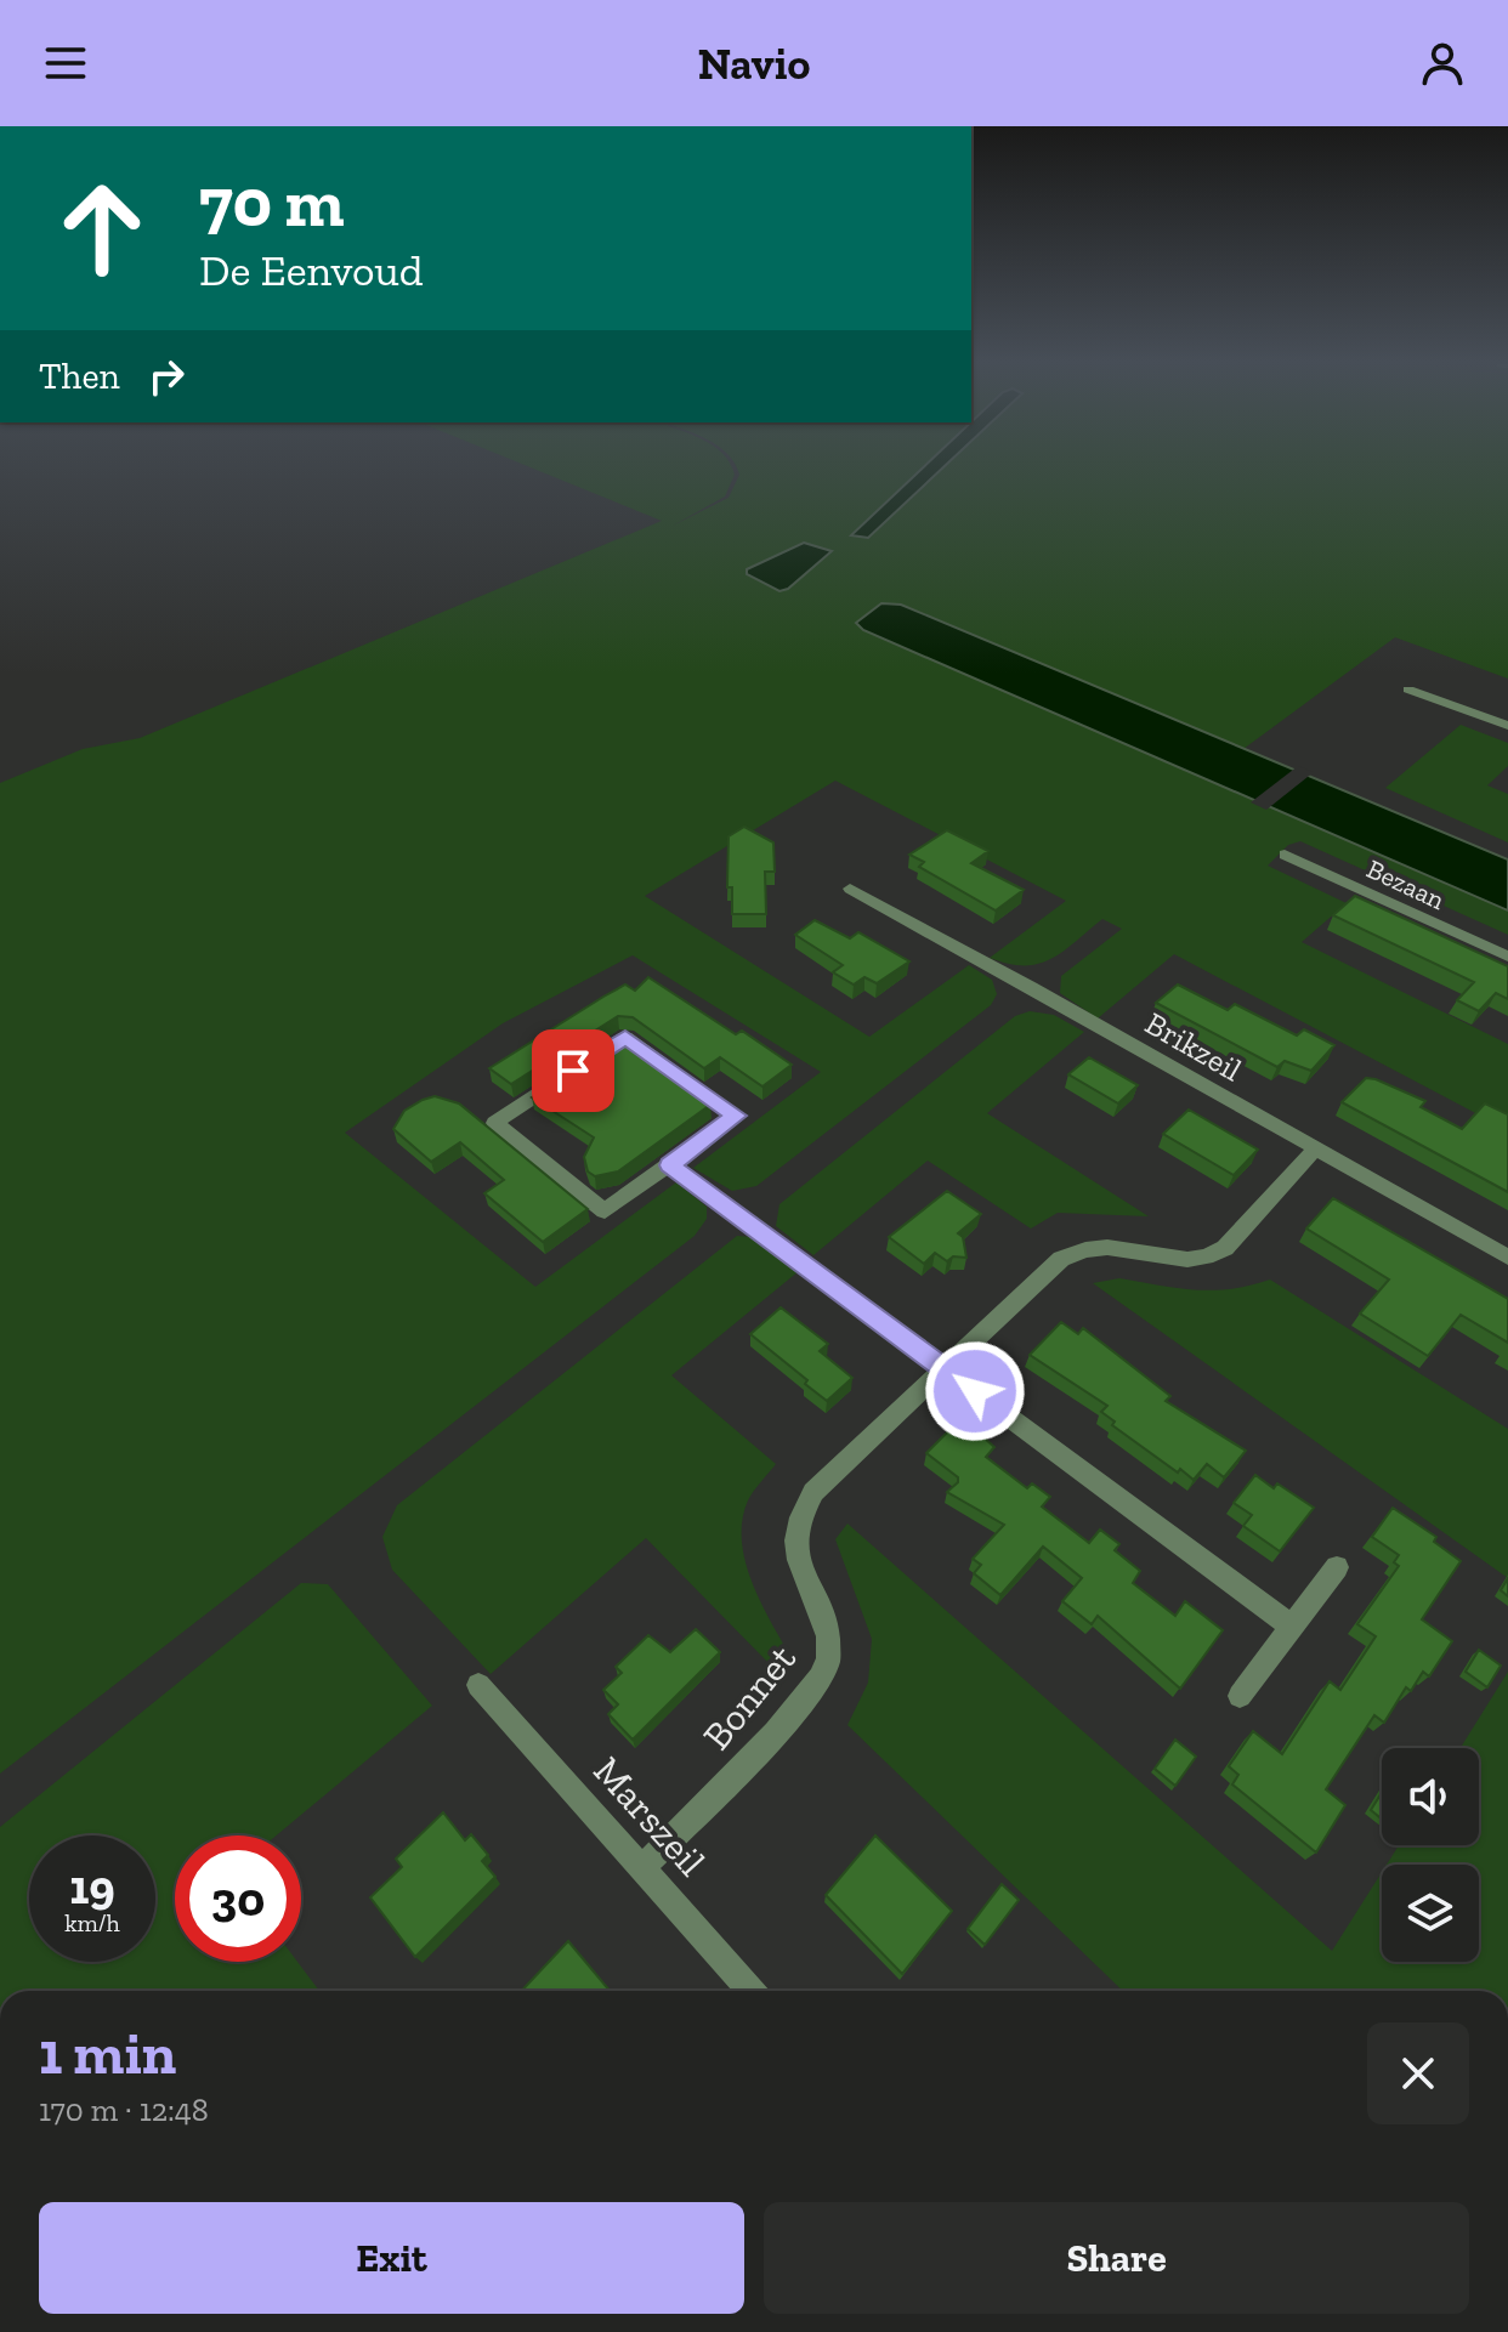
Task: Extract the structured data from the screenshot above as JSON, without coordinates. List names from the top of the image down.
{
  "streets": {
    "street": [
      "Bezaan",
      "Brikzeil",
      "Bonnet",
      "Marszeil"
    ]
  },
  "crossings": [
    ["Brikzeil", "Bonnet"],
    ["Bonnet", "Marszeil"]
  ],
  "page": {
    "header": "Navio",
    "turn": ["70 m", "De Eenvoud"],
    "then": "Then",
    "speed": "19 km/h",
    "limit": "30",
    "heading": ["1 min", "170 m · 12:48"],
    "buttons": ["Exit", "Share"]
  }
}
